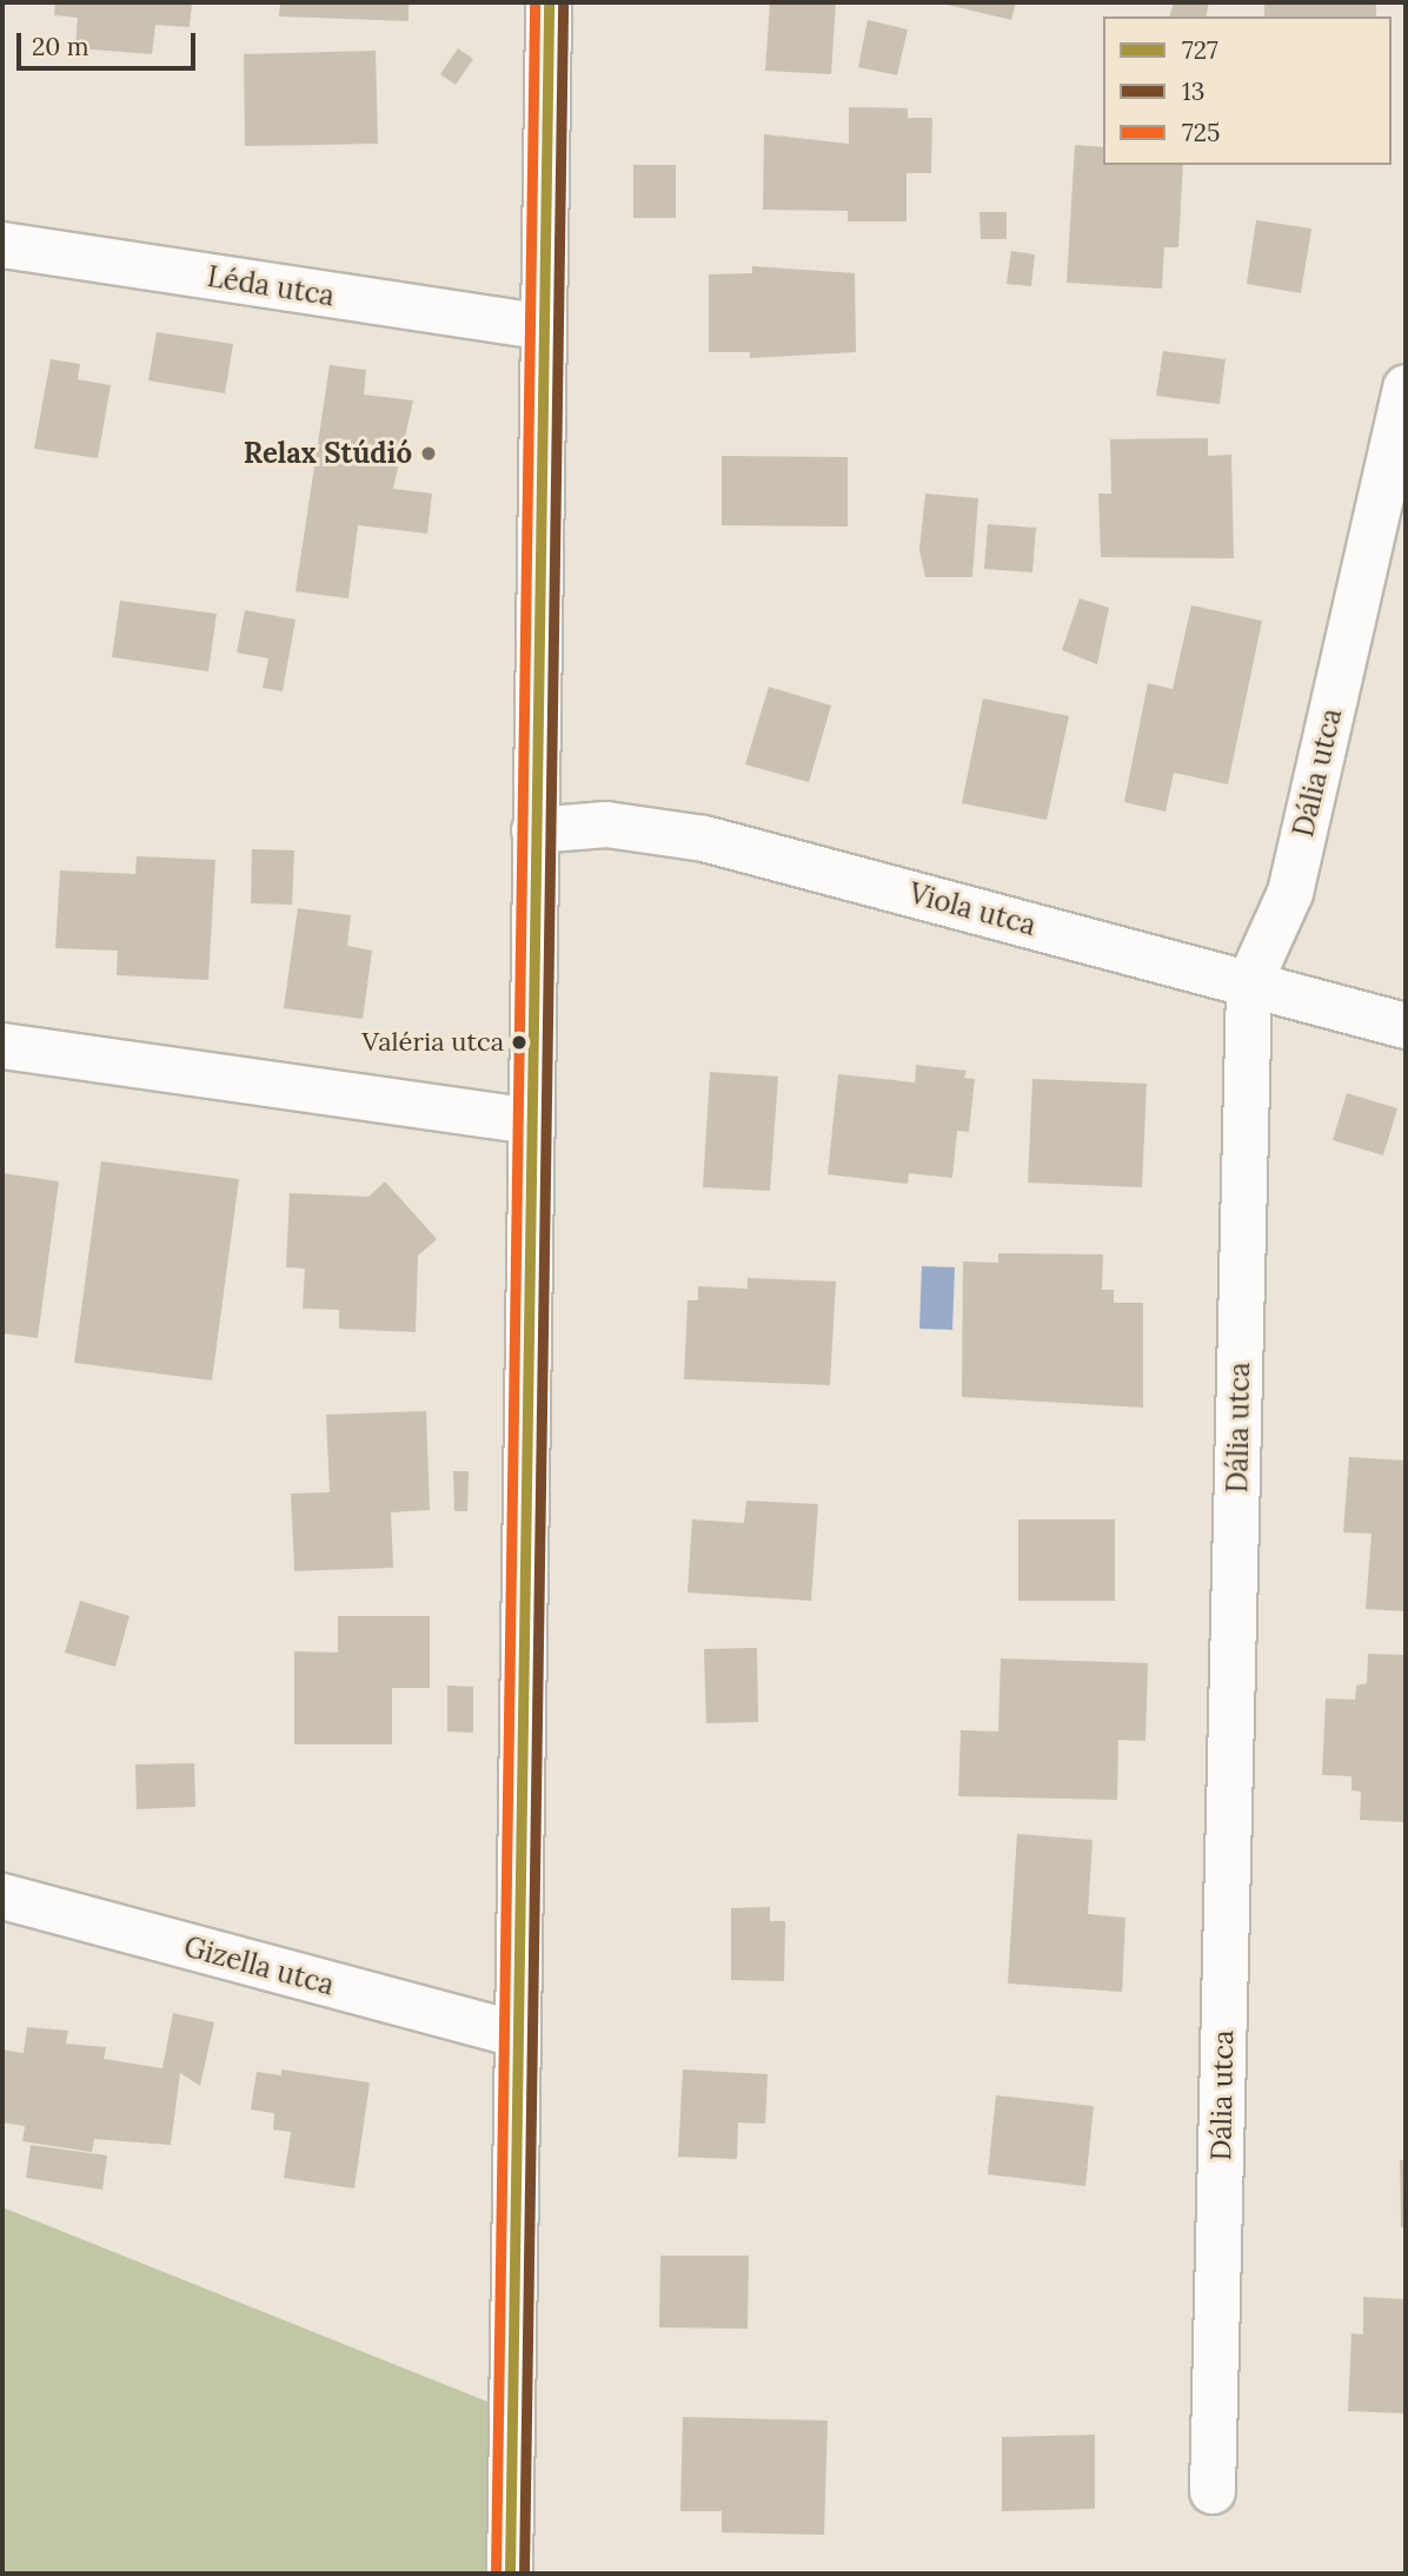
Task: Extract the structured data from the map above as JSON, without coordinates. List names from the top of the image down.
{
  "streets": {
    "street": [
      "Léda utca",
      "Dália utca",
      "Viola utca",
      "Gizella utca"
    ]
  },
  "crossings": [
    ["Dália utca", "Viola utca"]
  ],
  "places": ["Relax Stúdió", "Valéria utca"],
  "lines": ["transit line 727", "transit line 13", "transit line 725"],
  "legend": ["727", "13", "725"],
  "scale_bar": "20 m"
}
